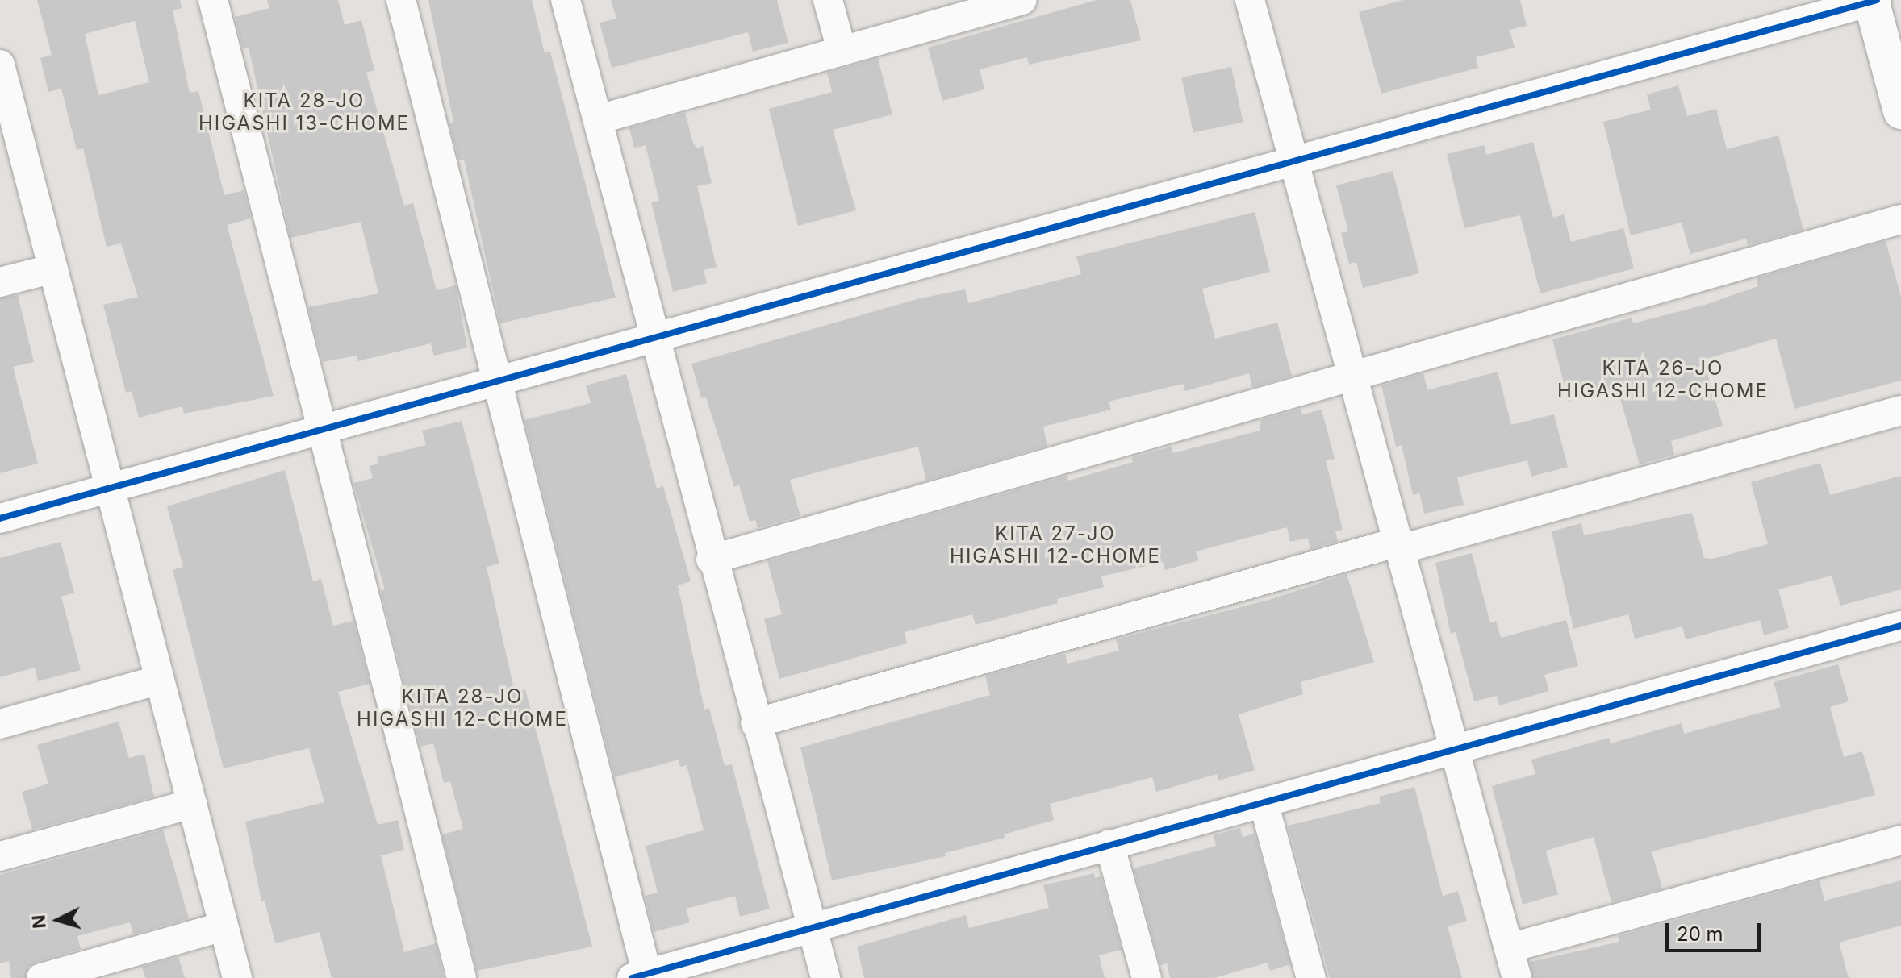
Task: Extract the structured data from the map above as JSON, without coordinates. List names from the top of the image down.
{
  "districts": [
    "KITA 28-JO HIGASHI 13-CHOME",
    "KITA 26-JO HIGASHI 12-CHOME",
    "KITA 27-JO HIGASHI 12-CHOME",
    "KITA 28-JO HIGASHI 12-CHOME"
  ],
  "scale_bar": "20 m",
  "north": "left"
}
